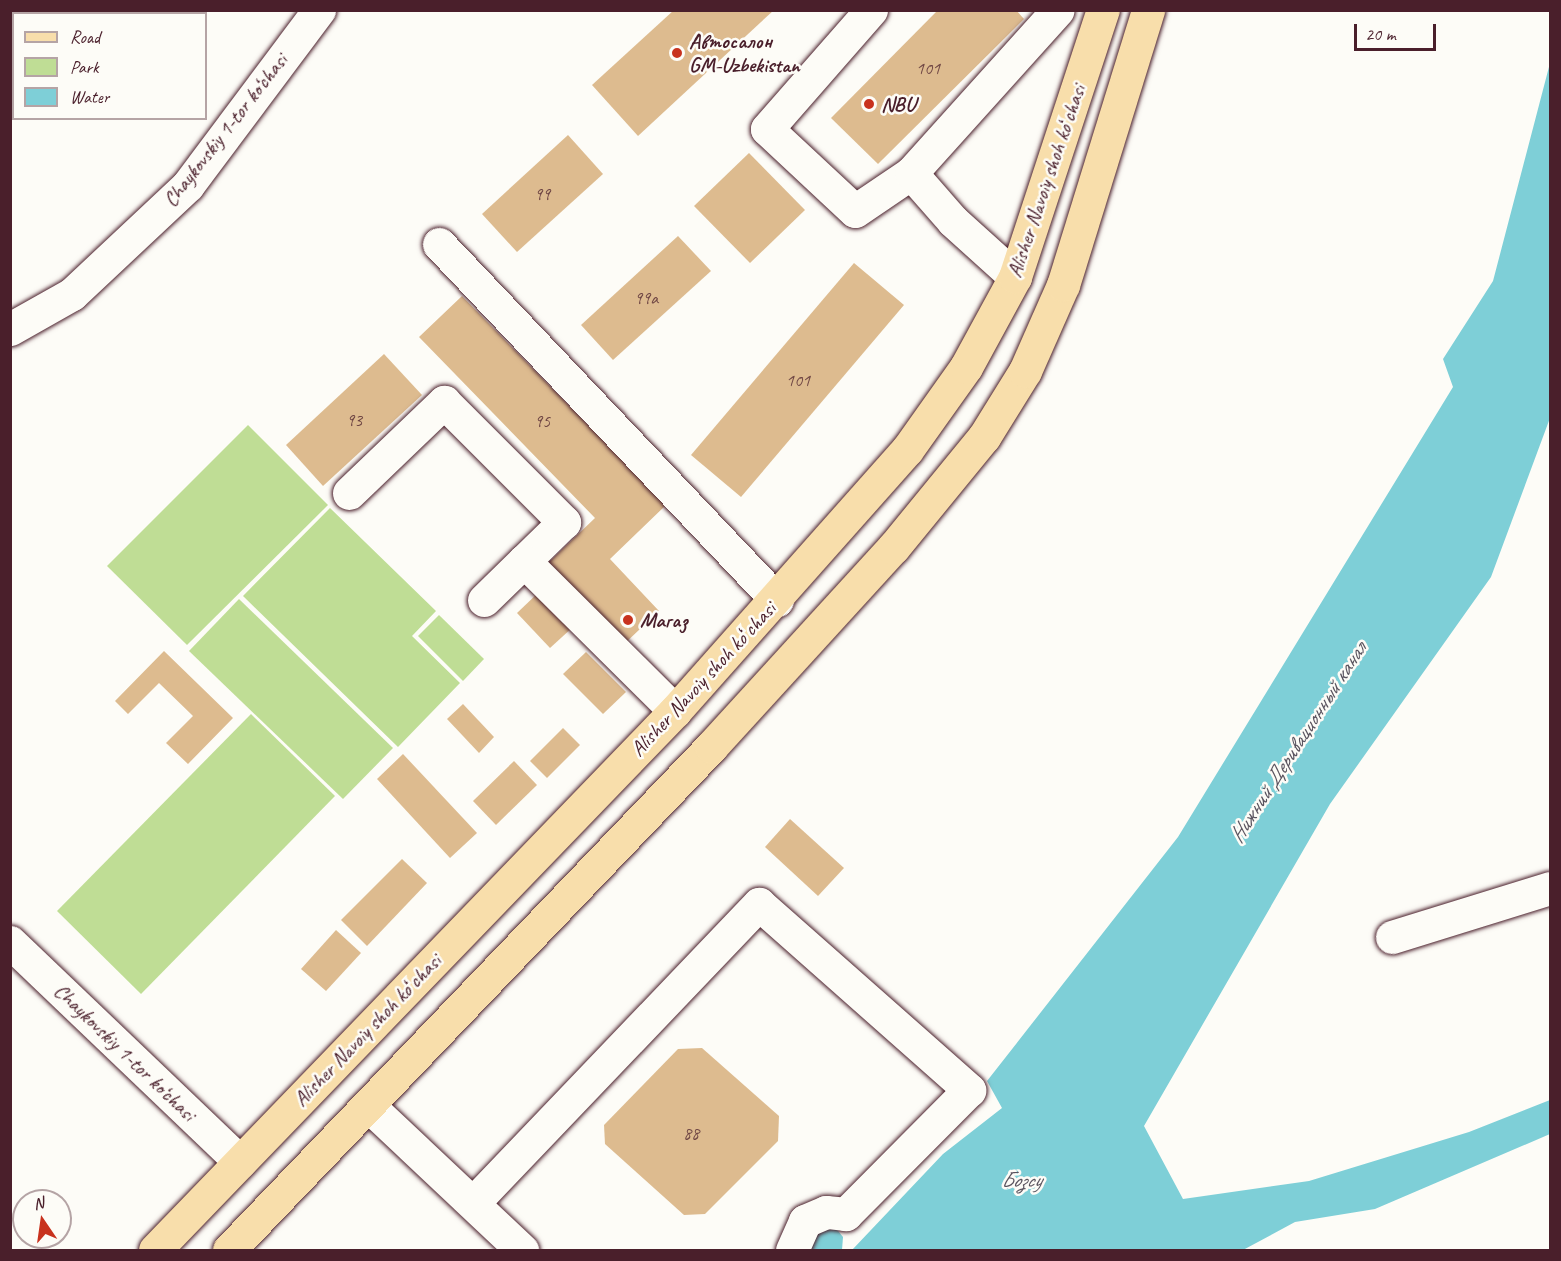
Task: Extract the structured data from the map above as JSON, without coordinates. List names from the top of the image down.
{
  "streets": {
    "main road": ["Alisher Navoiy shoh koʻchasi"],
    "street": ["Chaykovskiy 1-tor ko‘chasi"]
  },
  "crossings": [
    ["Chaykovskiy 1-tor ko‘chasi", "Alisher Navoiy shoh koʻchasi"]
  ],
  "water": ["Нижний Деривационный канал", "Бозсу"],
  "places": ["Автосалон GM-Uzbekistan", "NBU", "Магаз"],
  "house_numbers": [
    "101",
    "99",
    "99a",
    "101",
    "93",
    "95",
    "88"
  ],
  "legend": ["Road", "Park", "Water"],
  "scale_bar": "20 m",
  "north": "top"
}
